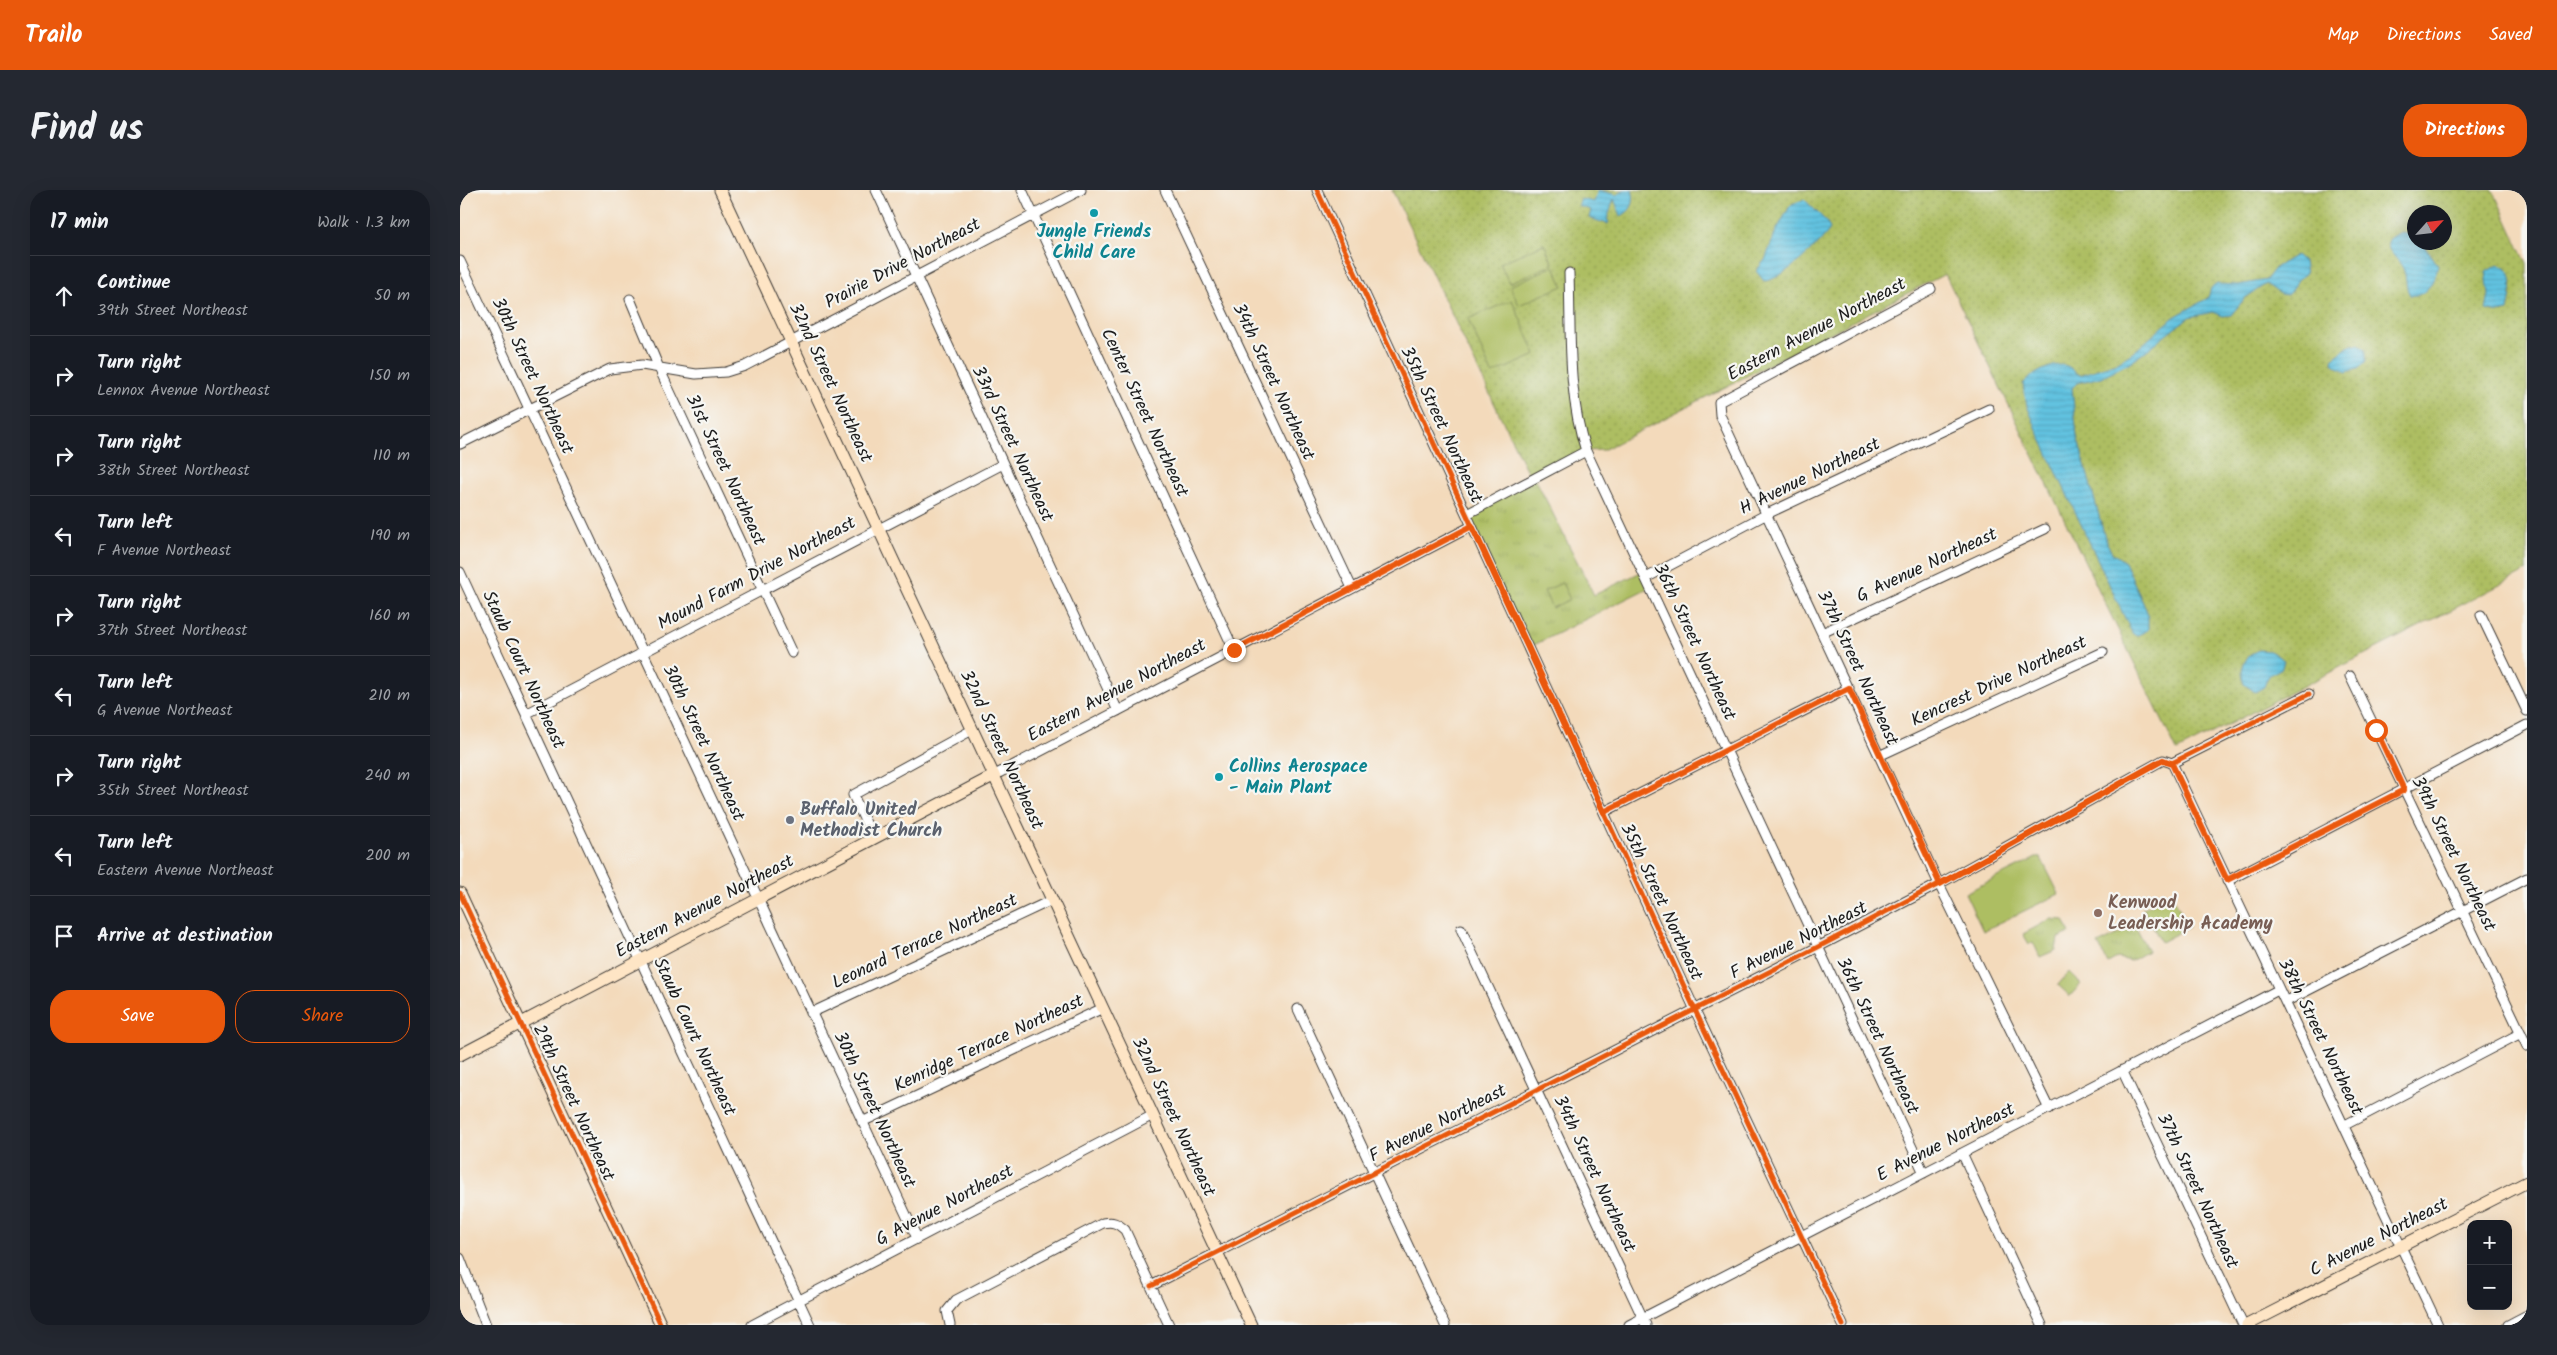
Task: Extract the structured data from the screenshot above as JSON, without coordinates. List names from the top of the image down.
{
  "streets": {
    "main road": [
      "Eastern Avenue Northeast",
      "32nd Street Northeast",
      "29th Street Northeast",
      "C Avenue Northeast"
    ],
    "street": [
      "Prairie Drive Northeast",
      "30th Street Northeast",
      "34th Street Northeast",
      "Center Street Northeast",
      "35th Street Northeast",
      "33rd Street Northeast",
      "31st Street Northeast",
      "H Avenue Northeast",
      "G Avenue Northeast",
      "Mound Farm Drive Northeast",
      "36th Street Northeast",
      "37th Street Northeast",
      "Staub Court Northeast",
      "Kencrest Drive Northeast",
      "39th Street Northeast",
      "F Avenue Northeast",
      "Leonard Terrace Northeast",
      "38th Street Northeast",
      "Kenridge Terrace Northeast",
      "E Avenue Northeast"
    ]
  },
  "crossings": [
    ["Prairie Drive Northeast", "30th Street Northeast"],
    ["Prairie Drive Northeast", "32nd Street Northeast"],
    ["Prairie Drive Northeast", "Center Street Northeast"],
    ["Prairie Drive Northeast", "33rd Street Northeast"],
    ["Prairie Drive Northeast", "31st Street Northeast"],
    ["Eastern Avenue Northeast", "30th Street Northeast"],
    ["Eastern Avenue Northeast", "34th Street Northeast"],
    ["Eastern Avenue Northeast", "32nd Street Northeast"],
    ["Eastern Avenue Northeast", "Center Street Northeast"],
    ["Eastern Avenue Northeast", "35th Street Northeast"],
    ["Eastern Avenue Northeast", "33rd Street Northeast"],
    ["Eastern Avenue Northeast", "37th Street Northeast"],
    ["Eastern Avenue Northeast", "Staub Court Northeast"],
    ["Eastern Avenue Northeast", "29th Street Northeast"],
    ["30th Street Northeast", "G Avenue Northeast"],
    ["30th Street Northeast", "Mound Farm Drive Northeast"],
    ["30th Street Northeast", "Leonard Terrace Northeast"],
    ["30th Street Northeast", "Kenridge Terrace Northeast"],
    ["34th Street Northeast", "F Avenue Northeast"],
    ["34th Street Northeast", "E Avenue Northeast"],
    ["32nd Street Northeast", "G Avenue Northeast"],
    ["32nd Street Northeast", "Mound Farm Drive Northeast"],
    ["32nd Street Northeast", "F Avenue Northeast"],
    ["32nd Street Northeast", "Leonard Terrace Northeast"],
    ["32nd Street Northeast", "Kenridge Terrace Northeast"],
    ["35th Street Northeast", "F Avenue Northeast"],
    ["35th Street Northeast", "E Avenue Northeast"],
    ["33rd Street Northeast", "Mound Farm Drive Northeast"],
    ["31st Street Northeast", "Mound Farm Drive Northeast"],
    ["H Avenue Northeast", "36th Street Northeast"],
    ["H Avenue Northeast", "37th Street Northeast"],
    ["G Avenue Northeast", "37th Street Northeast"],
    ["G Avenue Northeast", "Staub Court Northeast"],
    ["Mound Farm Drive Northeast", "Staub Court Northeast"],
    ["36th Street Northeast", "F Avenue Northeast"],
    ["36th Street Northeast", "E Avenue Northeast"],
    ["37th Street Northeast", "Kencrest Drive Northeast"],
    ["37th Street Northeast", "F Avenue Northeast"],
    ["37th Street Northeast", "E Avenue Northeast"],
    ["37th Street Northeast", "C Avenue Northeast"],
    ["F Avenue Northeast", "38th Street Northeast"],
    ["38th Street Northeast", "E Avenue Northeast"],
    ["38th Street Northeast", "C Avenue Northeast"]
  ],
  "places": [
    "Jungle Friends Child Care",
    "Collins Aerospace - Main Plant",
    "Buffalo United Methodist Church",
    "Kenwood Leadership Academy"
  ],
  "north": "top right",
  "page": {
    "header": "Trailo",
    "nav": ["Map", "Directions", "Saved"],
    "title": "Find us",
    "buttons": [
      "Directions",
      ["Save", "Share"]
    ],
    "heading": ["17 min", "Walk · 1.3 km"],
    "list": [
      ["Continue", "39th Street Northeast", "50 m"],
      ["Turn right", "Lennox Avenue Northeast", "150 m"],
      ["Turn right", "38th Street Northeast", "110 m"],
      ["Turn left", "F Avenue Northeast", "190 m"],
      ["Turn right", "37th Street Northeast", "160 m"],
      ["Turn left", "G Avenue Northeast", "210 m"],
      ["Turn right", "35th Street Northeast", "240 m"],
      ["Turn left", "Eastern Avenue Northeast", "200 m"],
      "Arrive at destination"
    ],
    "map_buttons": ["+", "−"]
  }
}
